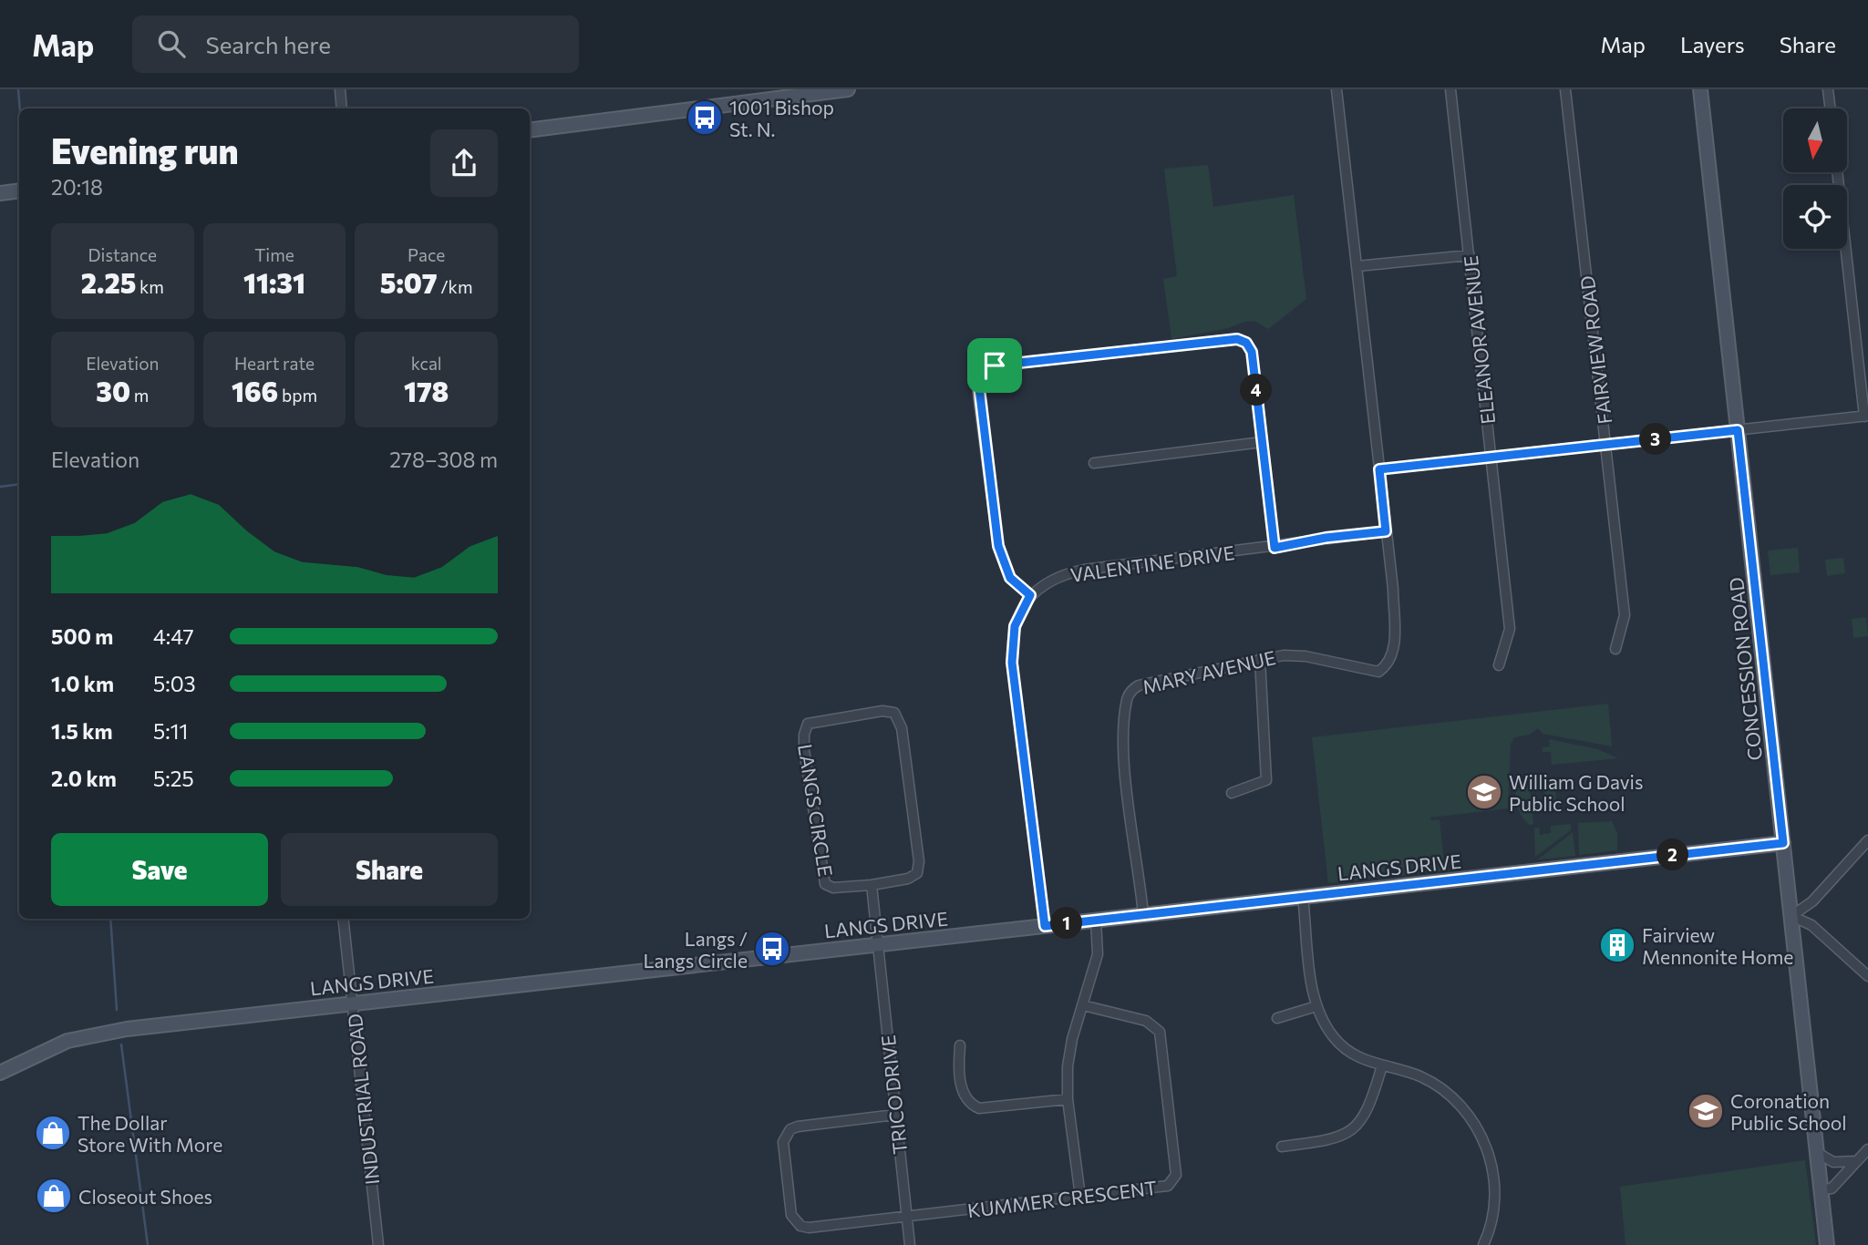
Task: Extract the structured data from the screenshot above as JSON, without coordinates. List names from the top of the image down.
{
  "streets": {
    "street": [
      "ELEANOR AVENUE",
      "FAIRVIEW ROAD",
      "VALENTINE DRIVE",
      "CONCESSION ROAD",
      "MARY AVENUE",
      "LANGS CIRCLE",
      "LANGS DRIVE",
      "TRICO DRIVE",
      "INDUSTRIAL ROAD",
      "KUMMER CRESCENT"
    ]
  },
  "crossings": [
    ["VALENTINE DRIVE", "MARY AVENUE"],
    ["VALENTINE DRIVE", "LANGS DRIVE"],
    ["CONCESSION ROAD", "LANGS DRIVE"],
    ["MARY AVENUE", "LANGS DRIVE"],
    ["LANGS DRIVE", "TRICO DRIVE"],
    ["LANGS DRIVE", "INDUSTRIAL ROAD"],
    ["TRICO DRIVE", "KUMMER CRESCENT"]
  ],
  "places": {
    "bus stop": ["1001 Bishop St. N.", "Langs / Langs Circle"],
    "school or university": ["William G Davis Public School", "Coronation Public School"],
    "building": ["Fairview Mennonite Home"],
    "shop": ["The Dollar Store With More", "Closeout Shoes"]
  },
  "north": "bottom",
  "page": {
    "header": "Map",
    "search": "Search here",
    "nav": ["Map", "Layers", "Share"],
    "heading": ["Evening run", "20:18"],
    "stats": [
      ["Distance", "2.25 km"],
      ["Time", "11:31"],
      ["Pace", "5:07 /km"],
      ["Elevation", "30 m"],
      ["Heart rate", "166 bpm"],
      ["kcal", "178"]
    ],
    "pins": [
      "4",
      "3",
      "2",
      "1"
    ],
    "chart": ["Elevation", "278–308 m"],
    "list": [
      {
        "name": "500 m",
        "note": "4:47"
      },
      {
        "name": "1.0 km",
        "note": "5:03"
      },
      {
        "name": "1.5 km",
        "note": "5:11"
      },
      {
        "name": "2.0 km",
        "note": "5:25"
      }
    ],
    "buttons": ["Save", "Share"]
  }
}
